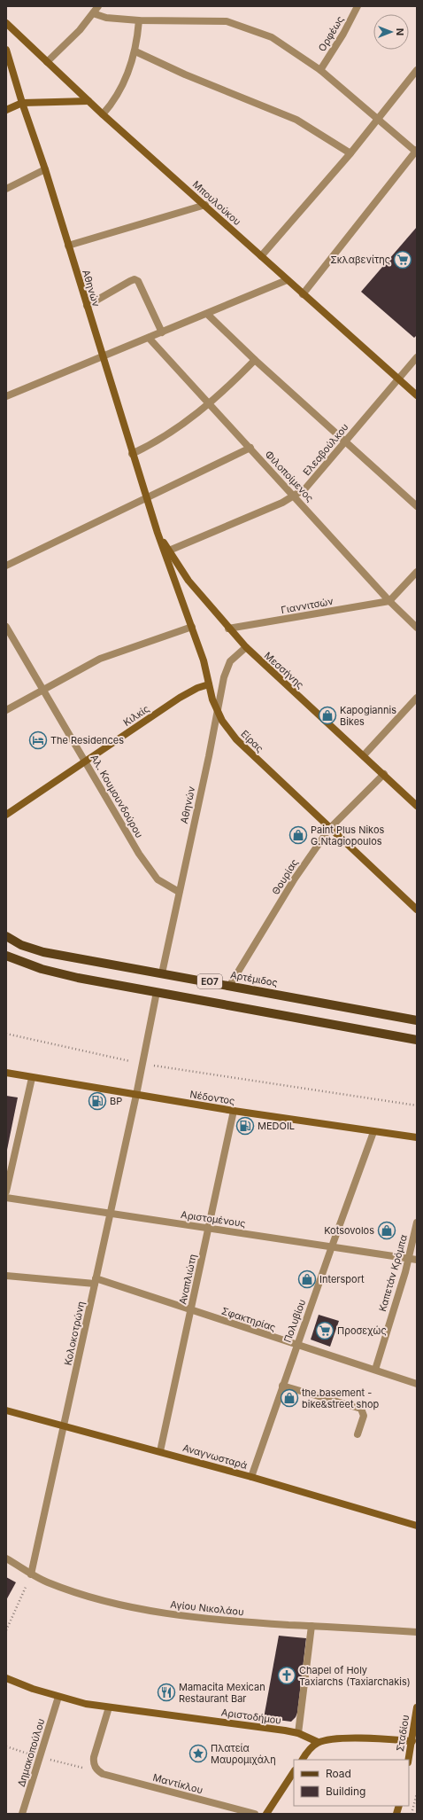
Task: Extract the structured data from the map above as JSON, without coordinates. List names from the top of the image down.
{
  "streets": {
    "main road": ["Αρτέμιδος", "ΕΟ7"],
    "street": [
      "Ορφέως",
      "Μπουλούκου",
      "Αθηνών",
      "Ελεαβούλκου",
      "Φιλοποίμενος",
      "Γιαννιτσών",
      "Μεσσήνης",
      "Κιλκίς",
      "Είρας",
      "Αλ. Κουμουνδούρου",
      "Θουρίας",
      "Νέδοντος",
      "Αριστομένους",
      "Καπετάν Κρόμπα",
      "Αναπλιώτη",
      "Σφακτηρίας",
      "Πολυβίου",
      "Κολοκοτρώνη",
      "Αναγνωσταρά",
      "Αγίου Νικολάου",
      "Αριστοδήμου",
      "Σταδίου",
      "Δημακοπούλου",
      "Μαντίκλου"
    ]
  },
  "crossings": [
    ["Μπουλούκου", "Ελεαβούλκου"],
    ["Αθηνών", "Μεσσήνης"],
    ["Αθηνών", "Είρας"],
    ["Αθηνών", "Αλ. Κουμουνδούρου"],
    ["Αθηνών", "Αρτέμιδος"],
    ["Ελεαβούλκου", "Φιλοποίμενος"],
    ["Ελεαβούλκου", "Μεσσήνης"],
    ["Φιλοποίμενος", "Γιαννιτσών"],
    ["Γιαννιτσών", "Μεσσήνης"],
    ["Μεσσήνης", "Είρας"],
    ["Μεσσήνης", "Θουρίας"],
    ["Κιλκίς", "Είρας"],
    ["Κιλκίς", "Αλ. Κουμουνδούρου"],
    ["Είρας", "Θουρίας"],
    ["Θουρίας", "Αρτέμιδος"],
    ["ΕΟ7", "Κολοκοτρώνη"],
    ["Νέδοντος", "Αναπλιώτη"],
    ["Νέδοντος", "Πολυβίου"],
    ["Νέδοντος", "Κολοκοτρώνη"],
    ["Αριστομένους", "Καπετάν Κρόμπα"],
    ["Αριστομένους", "Αναπλιώτη"],
    ["Αριστομένους", "Πολυβίου"],
    ["Αριστομένους", "Κολοκοτρώνη"],
    ["Καπετάν Κρόμπα", "Σφακτηρίας"],
    ["Αναπλιώτη", "Σφακτηρίας"],
    ["Αναπλιώτη", "Αναγνωσταρά"],
    ["Σφακτηρίας", "Πολυβίου"],
    ["Σφακτηρίας", "Κολοκοτρώνη"],
    ["Πολυβίου", "Αναγνωσταρά"],
    ["Κολοκοτρώνη", "Αναγνωσταρά"],
    ["Κολοκοτρώνη", "Αγίου Νικολάου"],
    ["Αριστοδήμου", "Δημακοπούλου"],
    ["Αριστοδήμου", "Μαντίκλου"]
  ],
  "places": {
    "supermarket": ["Σκλαβενίτης", "Προσεχώς"],
    "shop": [
      "Kapogiannis Bikes",
      "Paint Plus Nikos G.Ntagiopoulos",
      "Kotsovolos",
      "Intersport",
      "the.basement - bike&street shop"
    ],
    "hotel": ["The Residences"],
    "fuel station": ["BP", "MEDOIL"],
    "church": ["Chapel of Holy Taxiarchs (Taxiarchakis)"],
    "restaurant": ["Mamacita Mexican Restaurant Bar"],
    "place": ["Πλατεία Μαυρομιχάλη"]
  },
  "legend": ["Road", "Building"],
  "north": "right"
}
